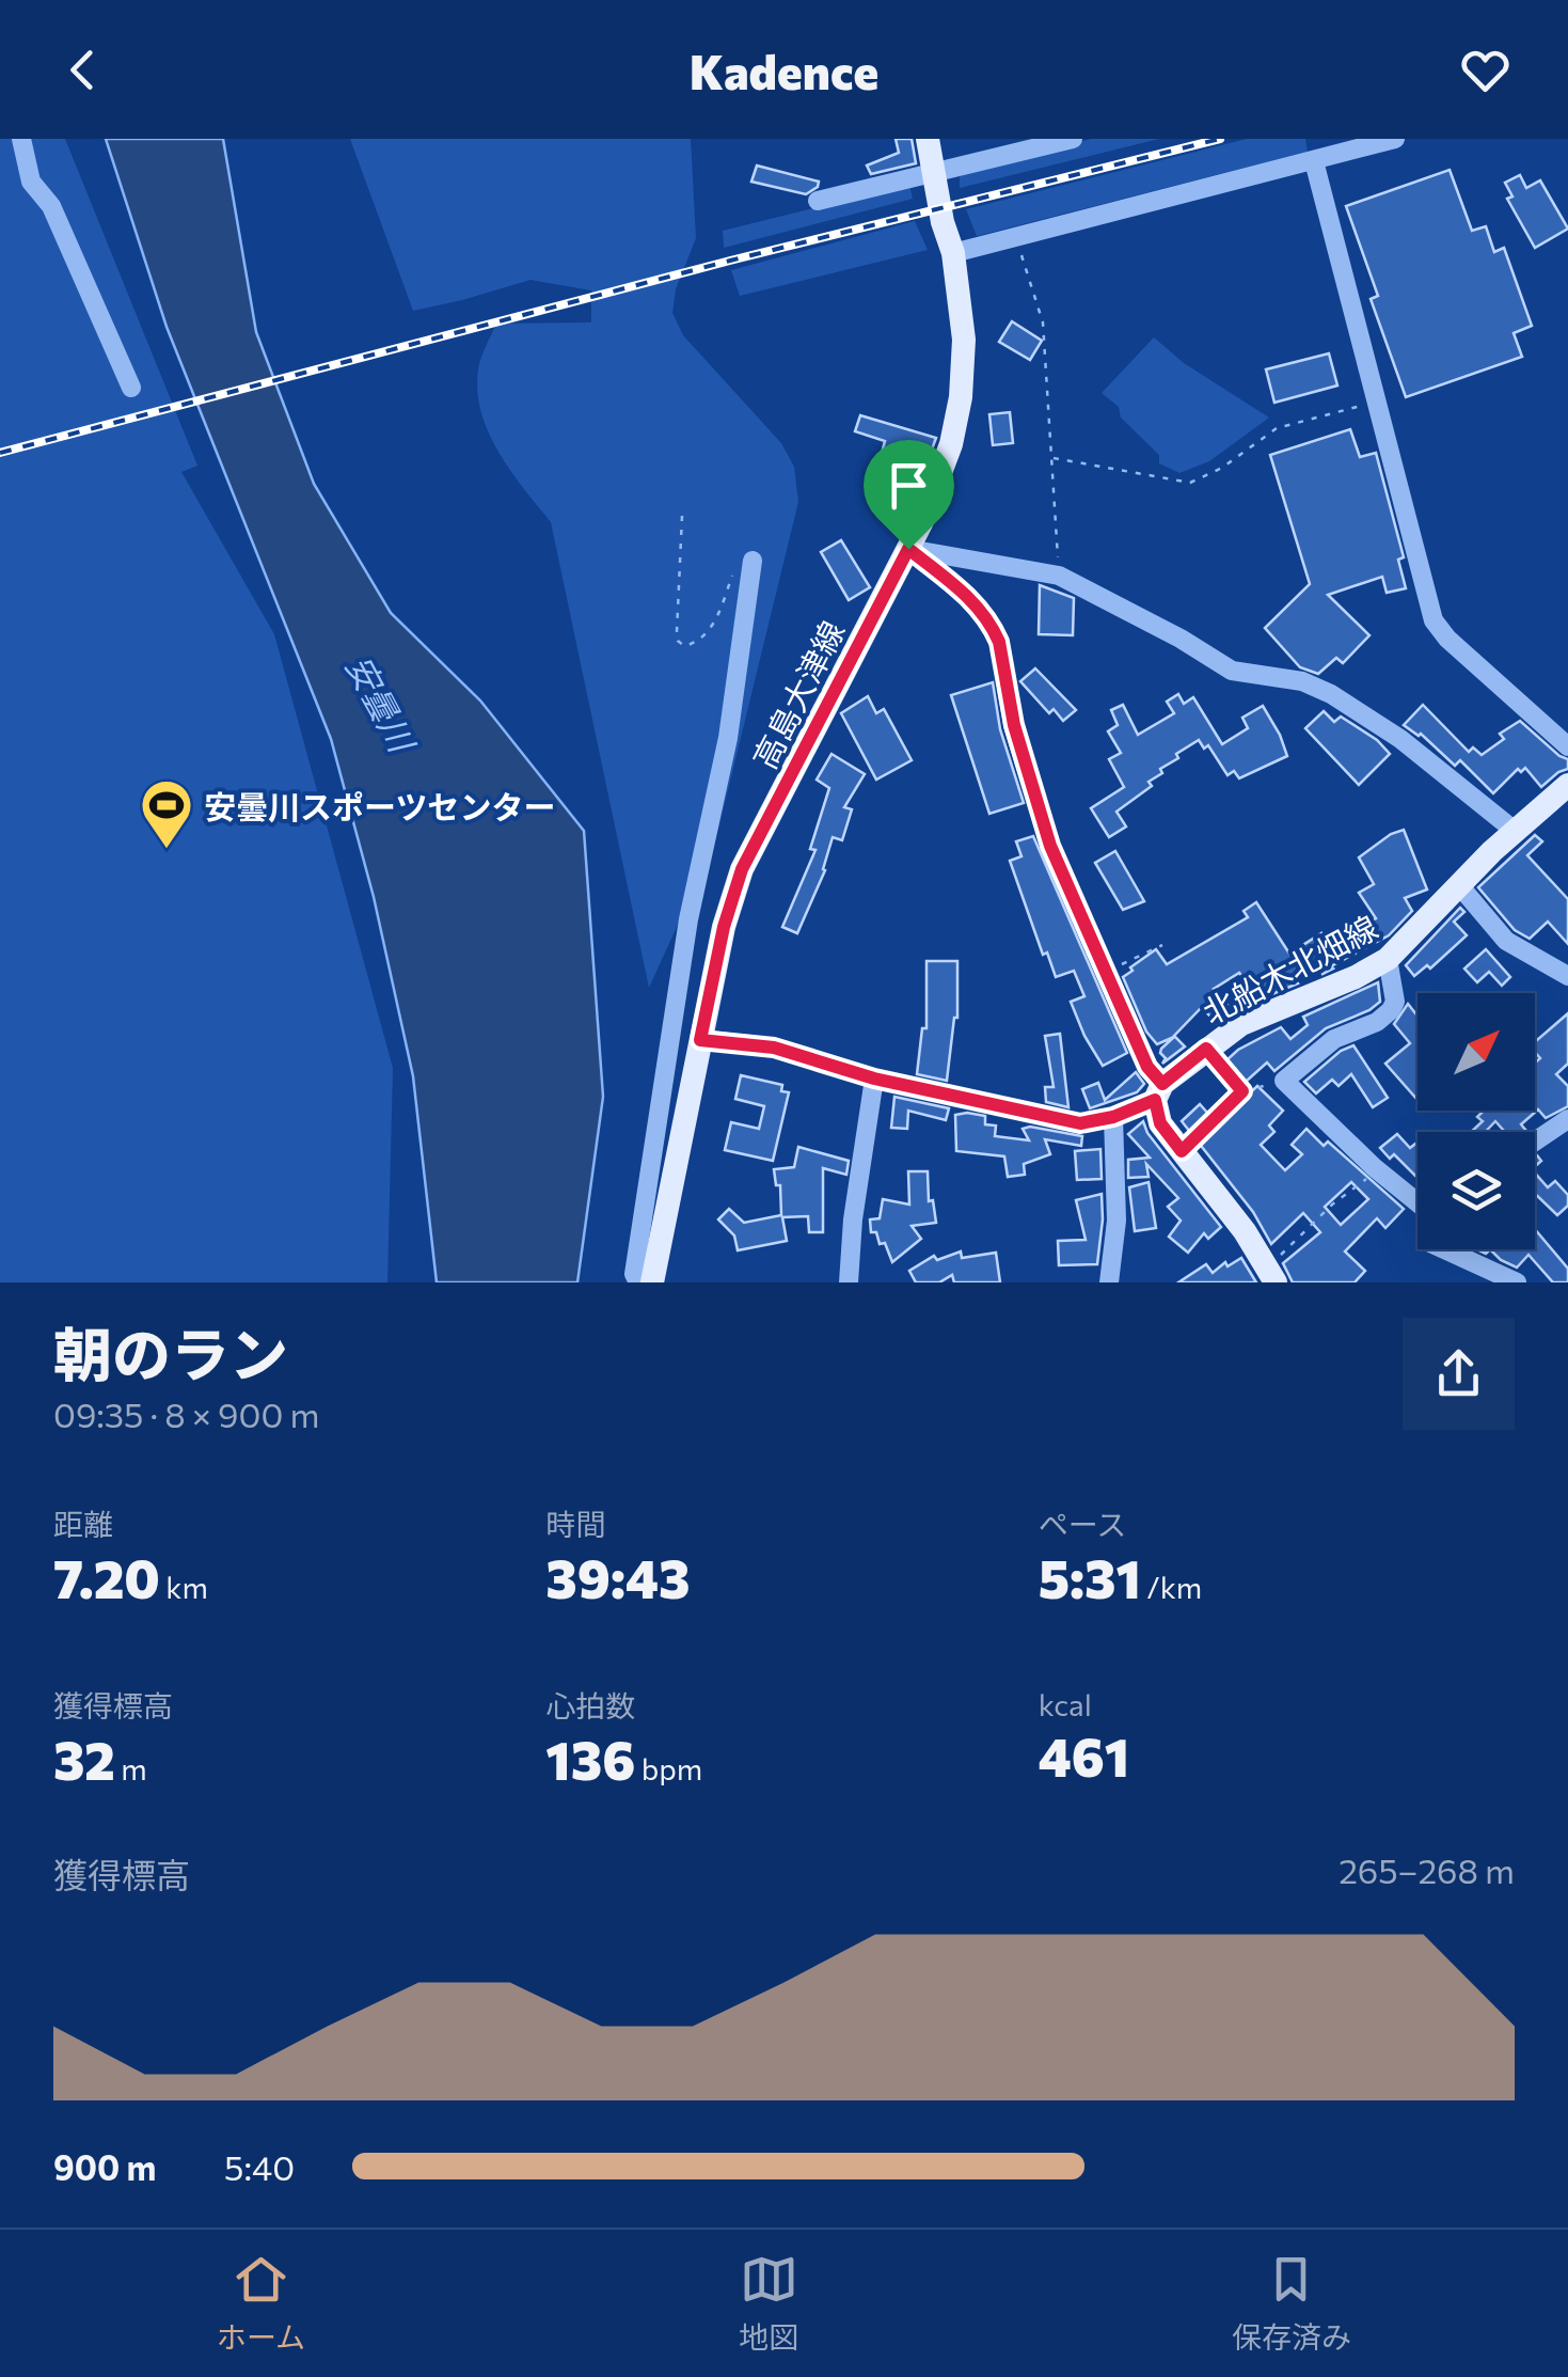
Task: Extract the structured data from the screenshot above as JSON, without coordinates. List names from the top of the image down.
{
  "streets": {
    "main road": ["高島大津線", "北船木北畑線"]
  },
  "water": ["安曇川"],
  "places": {
    "sports": ["安曇川スポーツセンター"]
  },
  "north": "top right",
  "page": {
    "header": "Kadence",
    "heading": ["朝のラン", "09:35 · 8 × 900 m"],
    "stats": [
      ["距離", "7.20 km"],
      ["時間", "39:43"],
      ["ペース", "5:31 /km"],
      ["獲得標高", "32 m"],
      ["心拍数", "136 bpm"],
      ["kcal", "461"]
    ],
    "chart": ["獲得標高", "265–268 m"],
    "list": [
      {
        "name": "900 m",
        "note": "5:40"
      }
    ],
    "tabs": ["ホーム", "地図", "保存済み"]
  }
}
